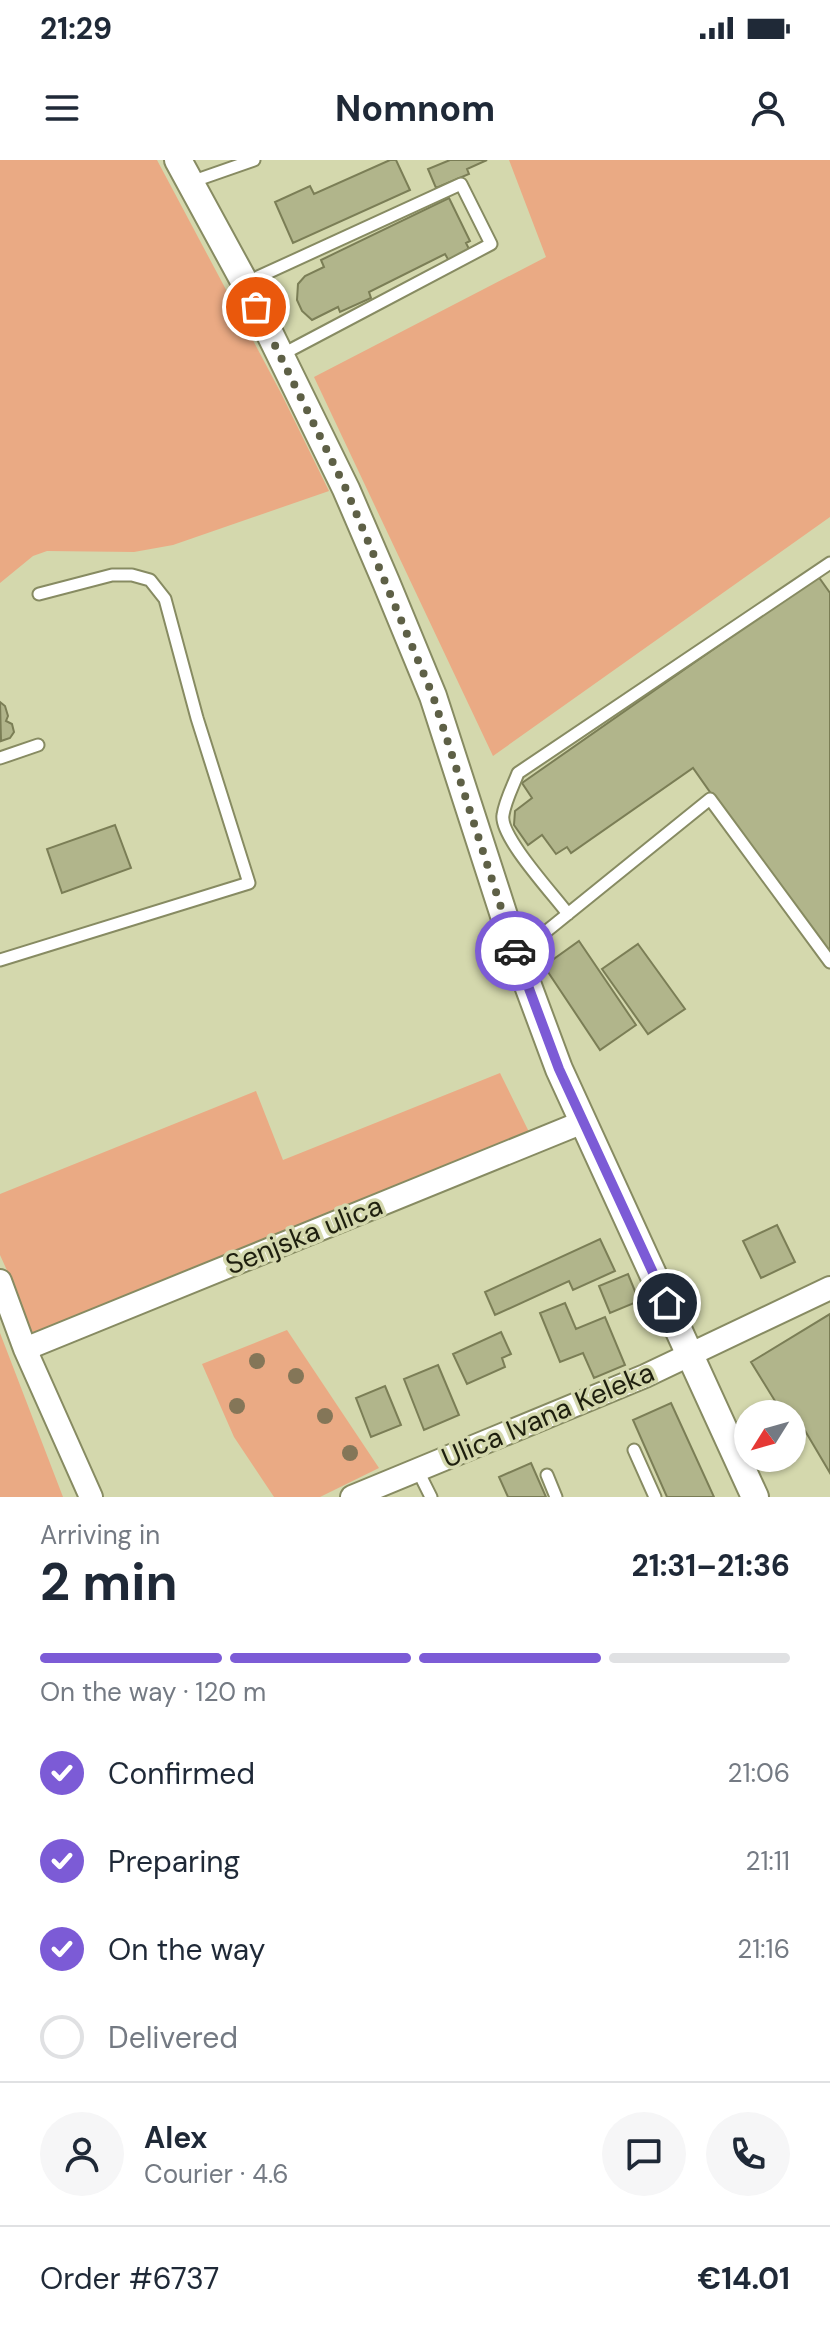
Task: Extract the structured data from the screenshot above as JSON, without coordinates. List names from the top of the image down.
{
  "streets": {
    "street": ["Senjska ulica", "Ulica Ivana Keleka"]
  },
  "north": "bottom left",
  "page": {
    "status": "21:29",
    "header": "Nomnom",
    "heading": ["2 min", "Arriving in", "21:31–21:36"],
    "panel": [
      "Alex",
      "Courier · 4.6",
      "Order #6737",
      "€14.01"
    ],
    "bar": "On the way · 120 m",
    "list": [
      ["Confirmed", "21:06"],
      ["Preparing", "21:11"],
      ["On the way", "21:16"],
      "Delivered"
    ]
  }
}
